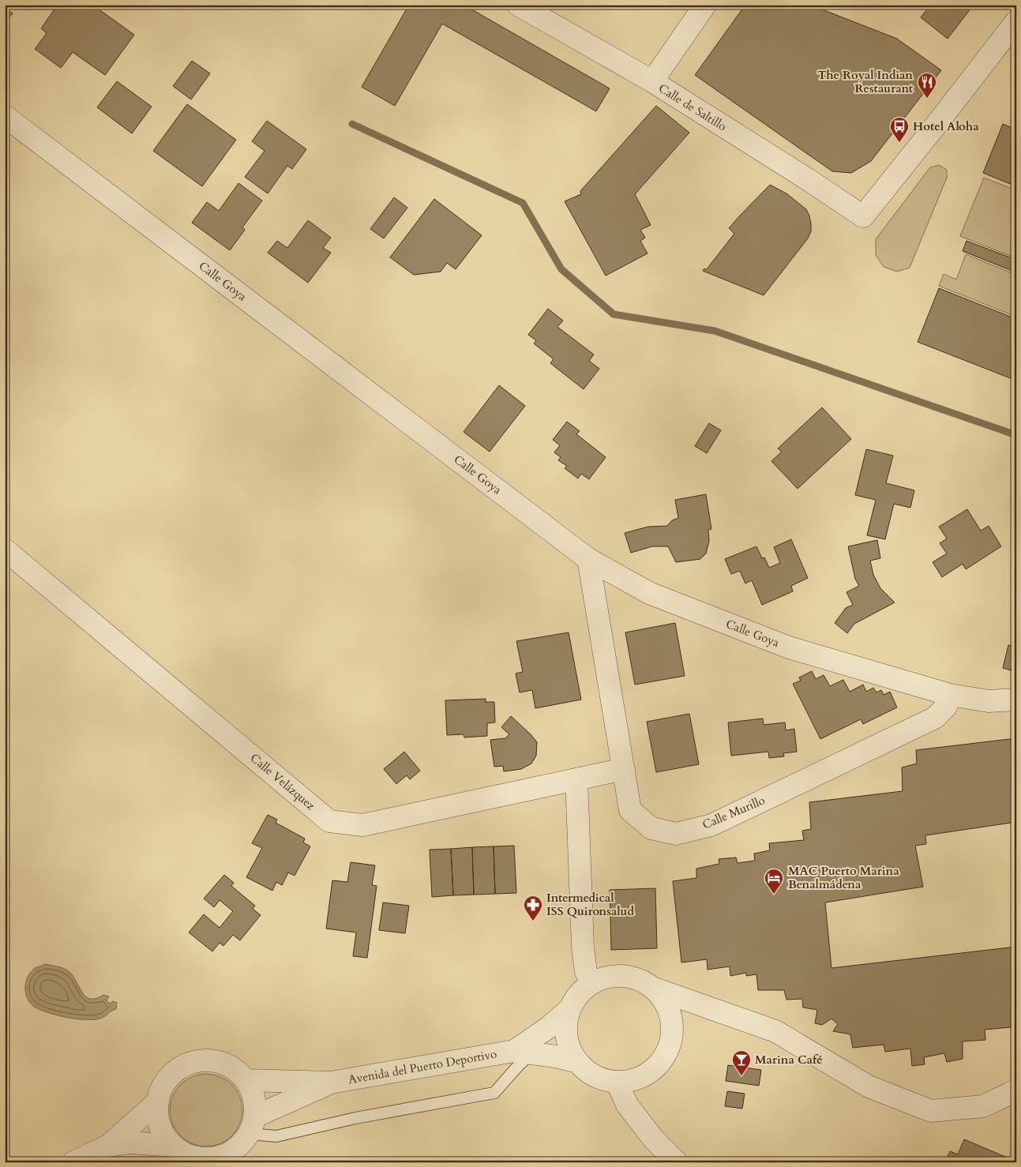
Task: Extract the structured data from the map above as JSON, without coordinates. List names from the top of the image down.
{
  "streets": {
    "street": [
      "Calle de Saltillo",
      "Calle Goya",
      "Calle Velázquez",
      "Calle Murillo",
      "Avenida del Puerto Deportivo"
    ]
  },
  "crossings": [
    ["Calle Goya", "Calle Murillo"],
    ["Calle Velázquez", "Calle Murillo"]
  ],
  "places": {
    "restaurant": ["The Royal Indian Restaurant"],
    "bus stop": ["Hotel Aloha"],
    "hotel": ["MAC Puerto Marina Benalmádena"],
    "pharmacy": ["Intermedical ISS Quironsalud"],
    "bar": ["Marina Café"]
  }
}
